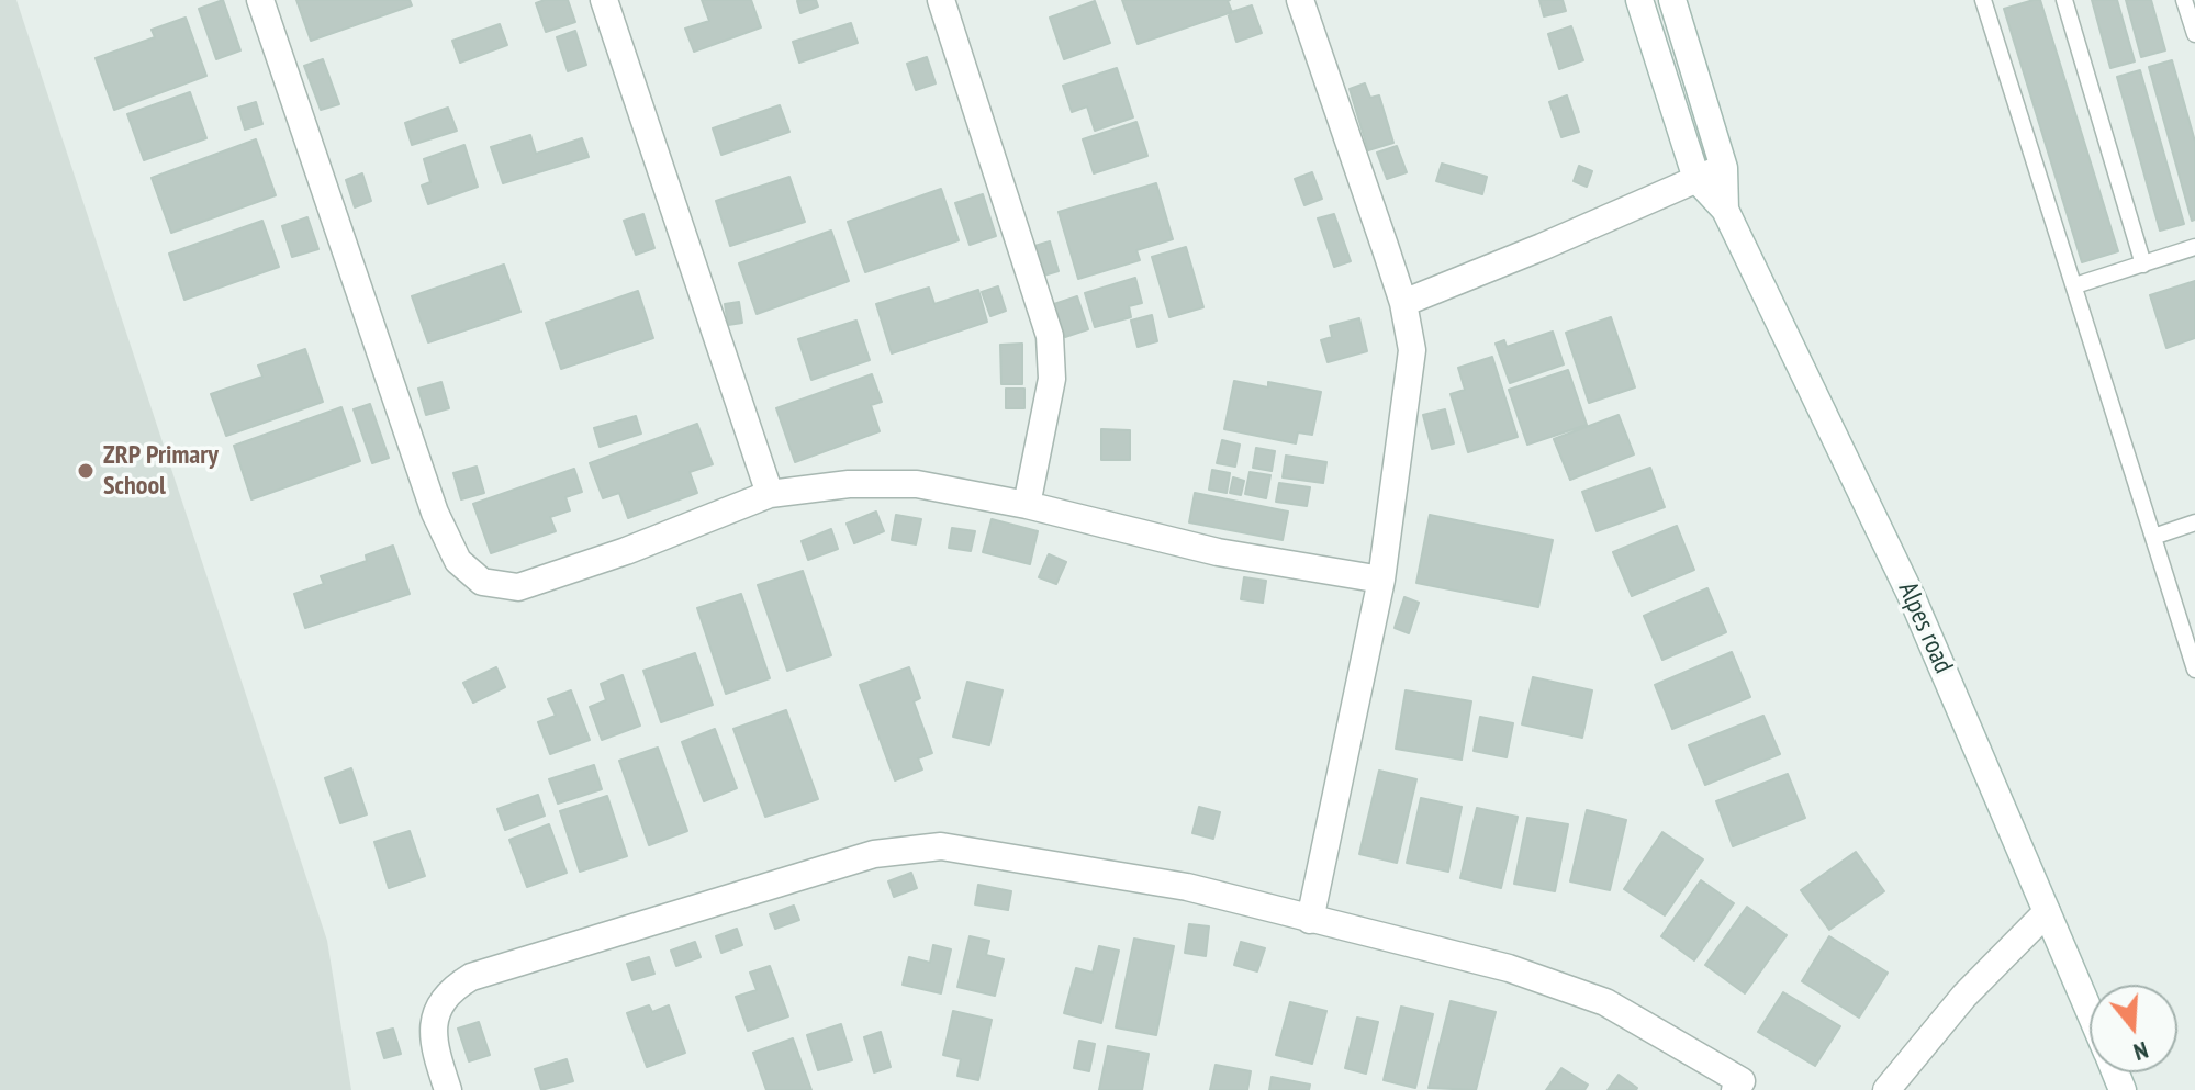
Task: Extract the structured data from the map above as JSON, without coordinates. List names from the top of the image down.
{
  "streets": {
    "street": ["Alpes road"]
  },
  "places": ["ZRP Primary School"],
  "north": "bottom"
}
